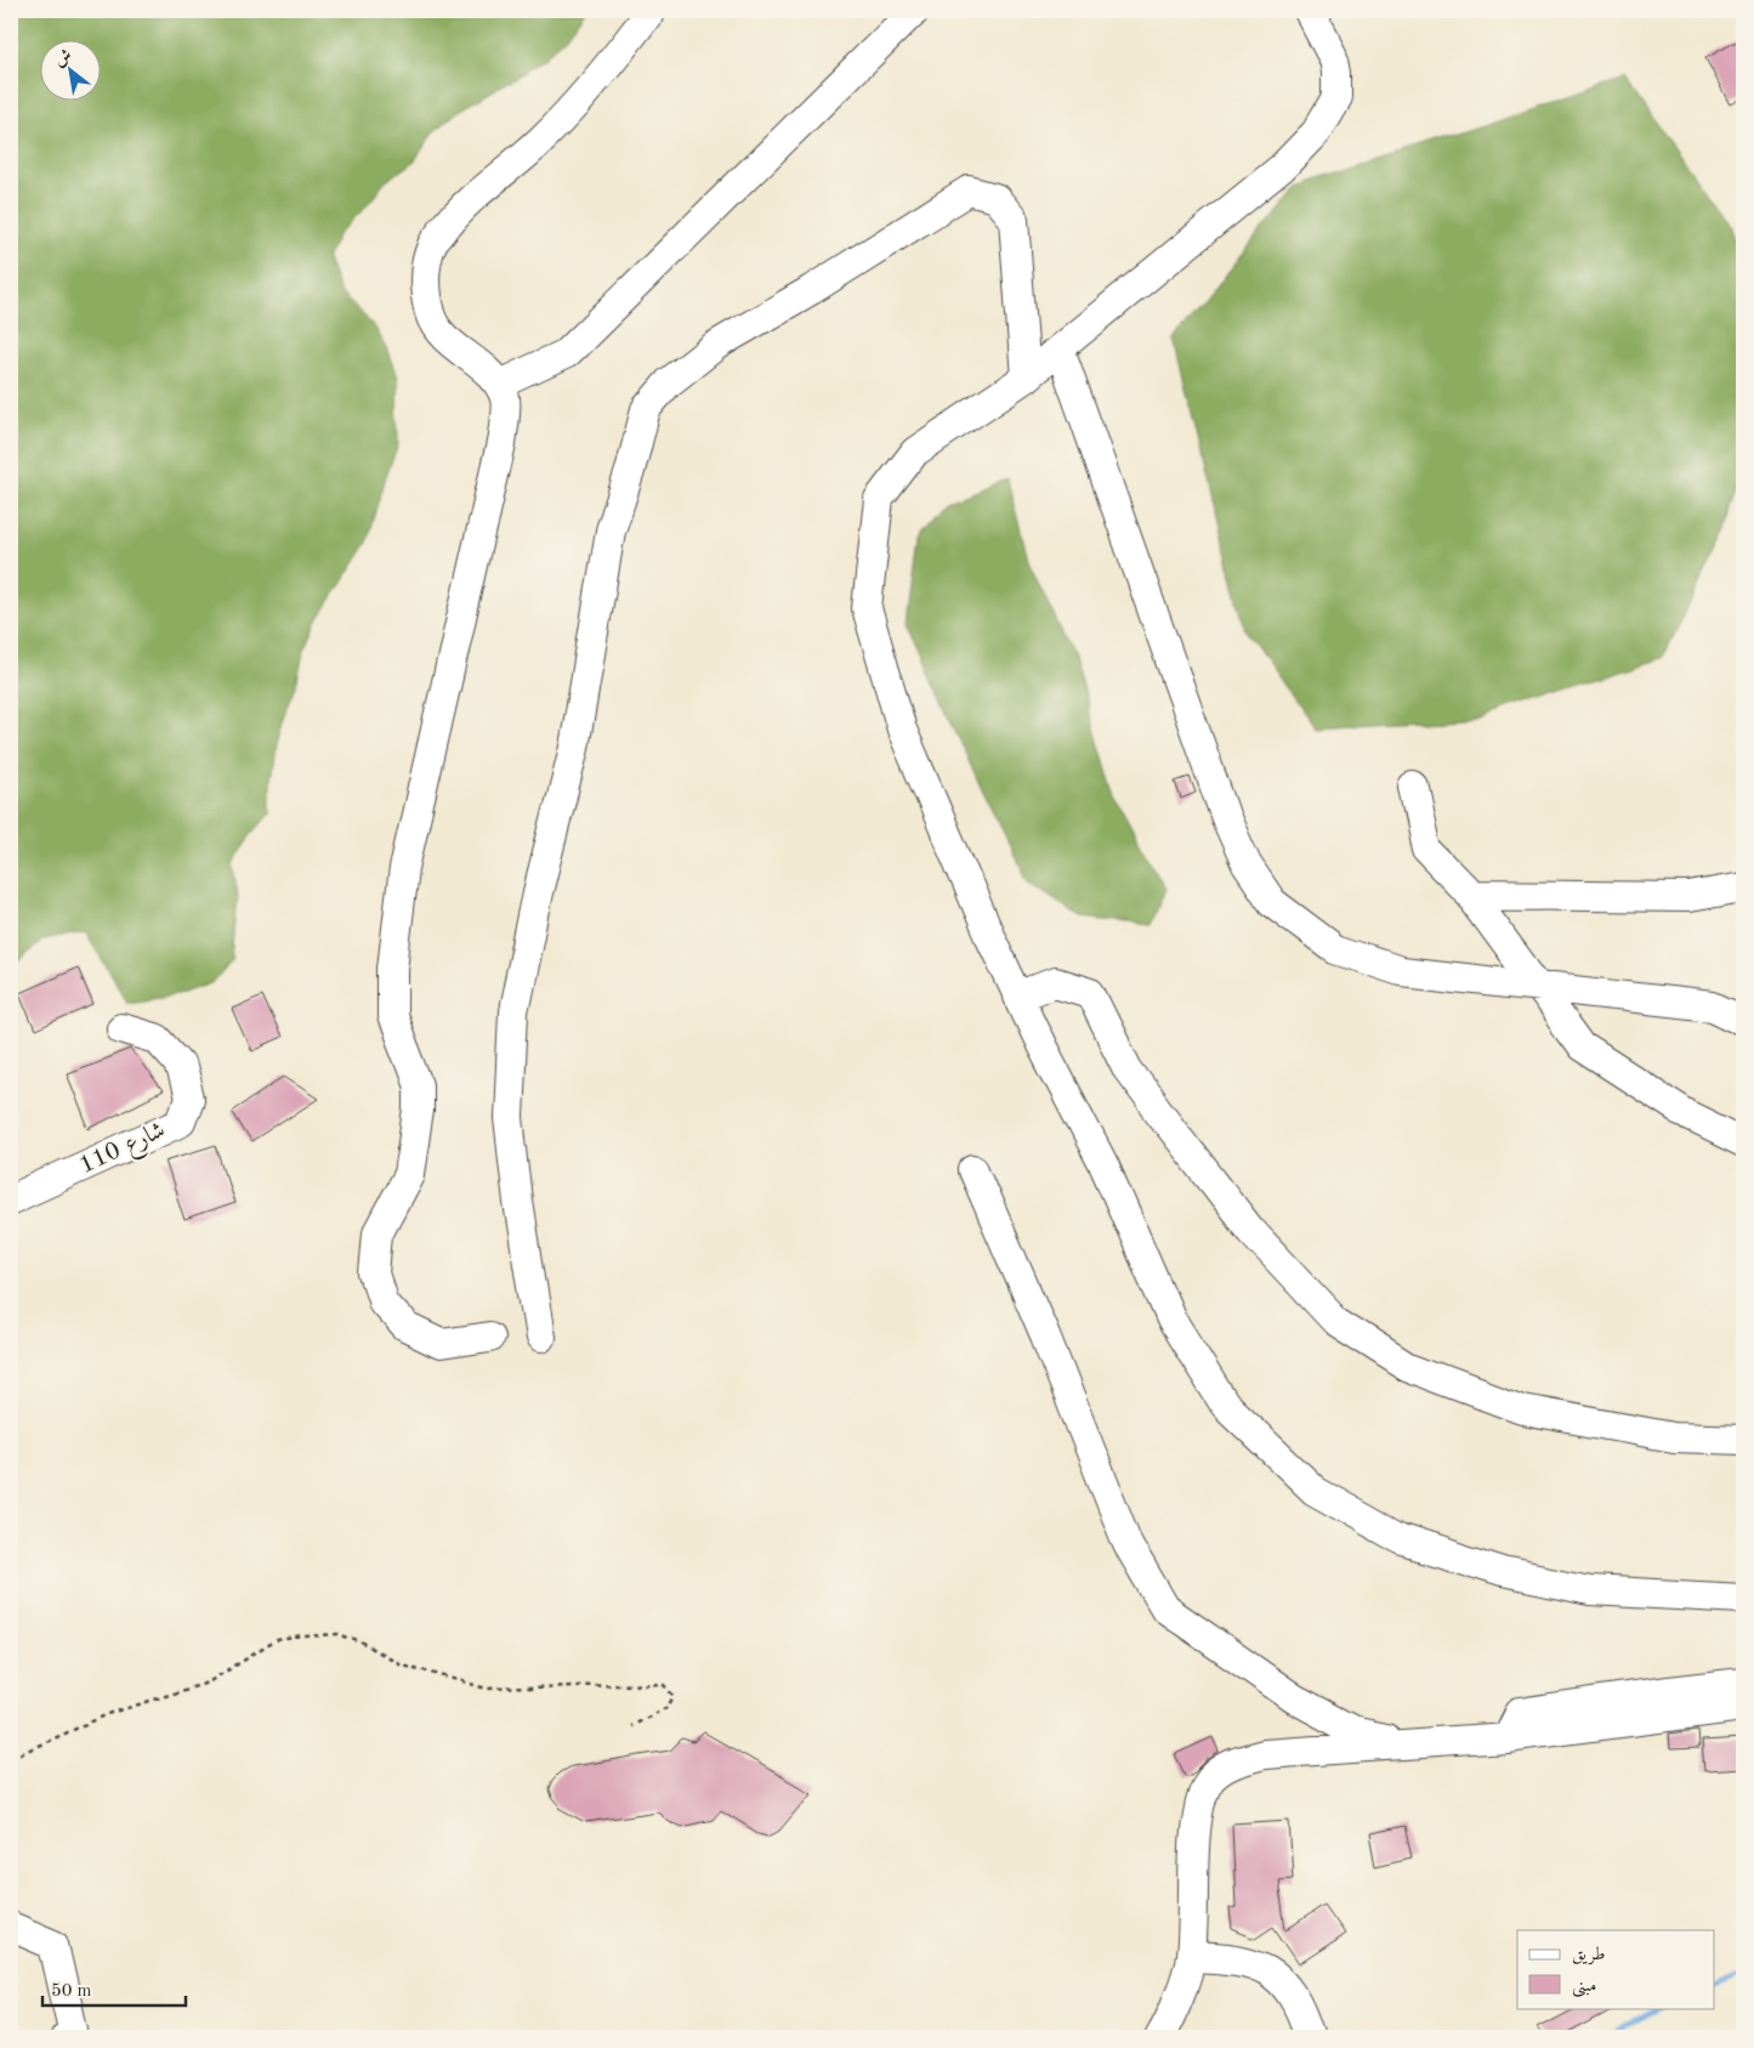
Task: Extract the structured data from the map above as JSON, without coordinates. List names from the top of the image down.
{
  "streets": {
    "street": ["شارع 110"]
  },
  "legend": ["طريق", "مبنى"],
  "scale_bar": "50 m",
  "north": "top left"
}
